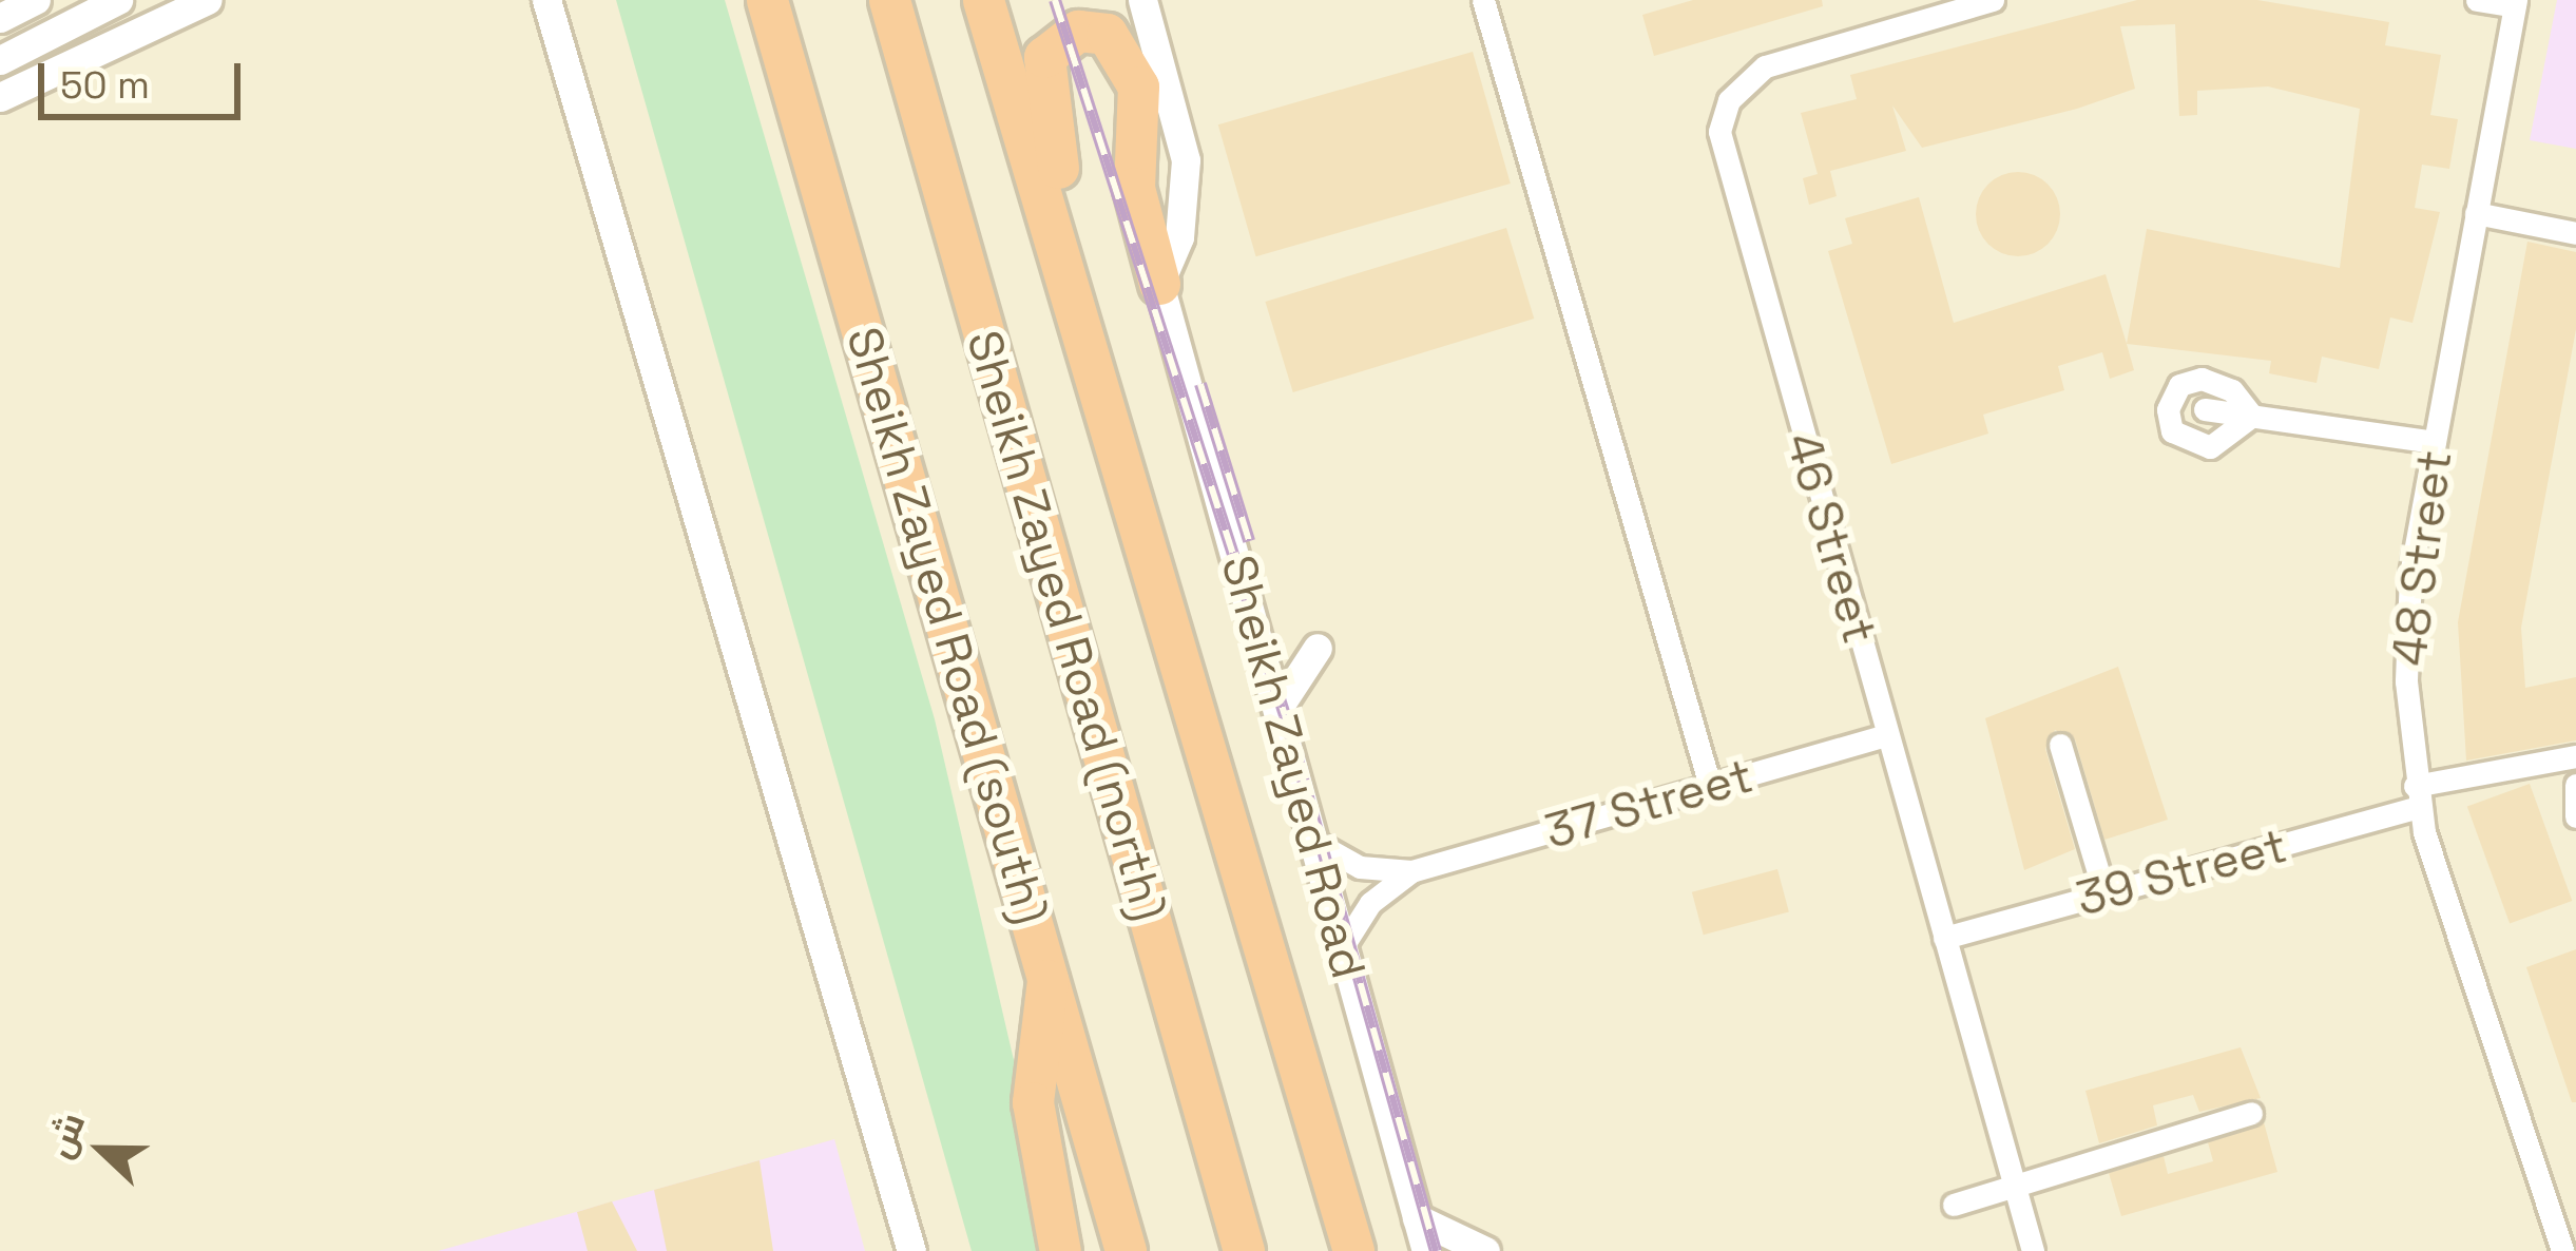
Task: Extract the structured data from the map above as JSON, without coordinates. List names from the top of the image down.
{
  "streets": {
    "highway": ["Sheikh Zayed Road (south)", "Sheikh Zayed Road (north)"],
    "street": [
      "46 Street",
      "48 Street",
      "Sheikh Zayed Road",
      "37 Street",
      "39 Street"
    ]
  },
  "crossings": [
    ["46 Street", "37 Street"],
    ["46 Street", "39 Street"],
    ["48 Street", "39 Street"],
    ["Sheikh Zayed Road", "37 Street"]
  ],
  "scale_bar": "50 m",
  "north": "left"
}
